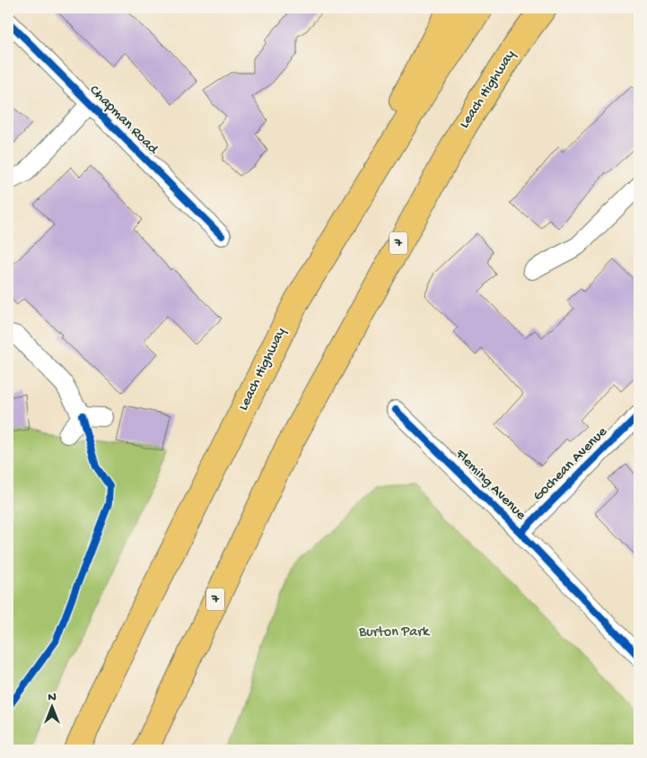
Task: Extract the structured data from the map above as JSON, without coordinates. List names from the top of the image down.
{
  "streets": {
    "highway": ["Leach Highway", "7"],
    "street": ["Chapman Road", "Gochean Avenue", "Fleming Avenue"]
  },
  "crossings": [
    ["Gochean Avenue", "Fleming Avenue"]
  ],
  "parks": ["Burton Park"],
  "north": "top"
}
